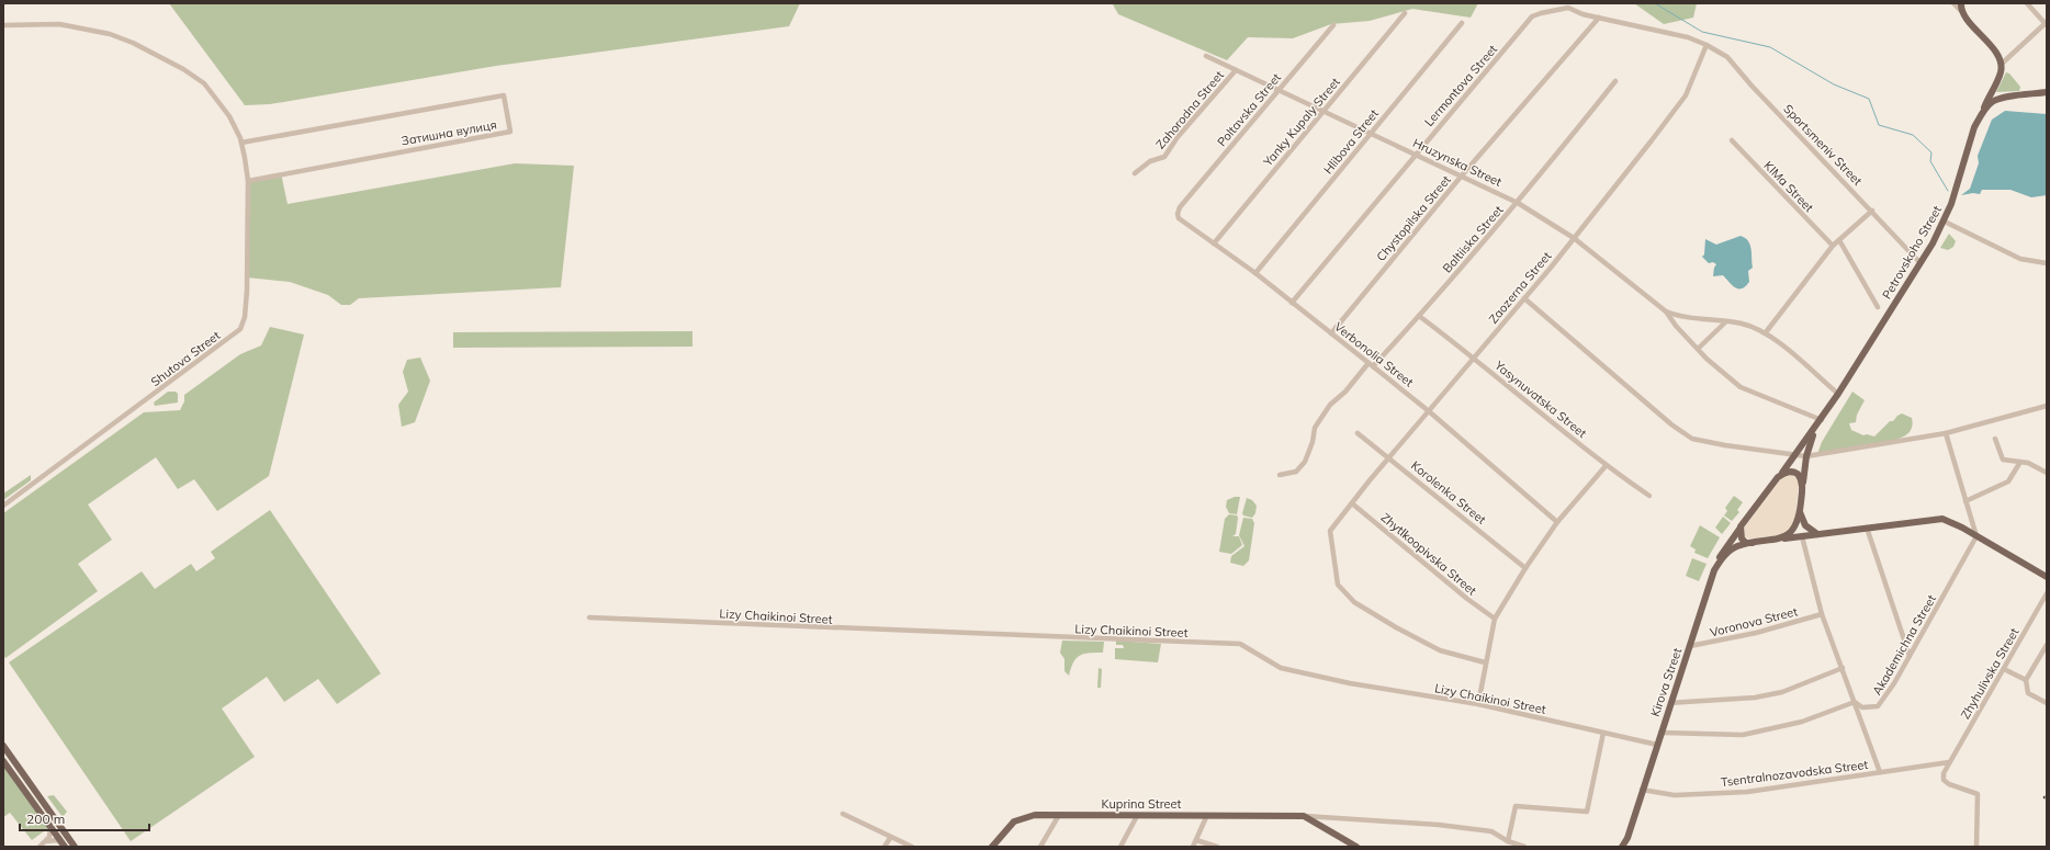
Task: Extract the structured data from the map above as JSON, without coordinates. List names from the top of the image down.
{
  "streets": {
    "main road": ["Petrovskoho Street", "Kirova Street", "Kuprina Street"],
    "street": [
      "Lermontova Street",
      "Zahorodna Street",
      "Poltavska Street",
      "Yanky Kupaly Street",
      "Затишна вулиця",
      "Hlibova Street",
      "Sportsmeniv Street",
      "Hruzynska Street",
      "KIMa Street",
      "Chystopilska Street",
      "Baltiiska Street",
      "Zaozerna Street",
      "Verbonolia Street",
      "Shutova Street",
      "Yasynuvatska Street",
      "Korolenka Street",
      "Zhytlkoopivska Street",
      "Lizy Chaikinoi Street",
      "Voronova Street",
      "Akademichna Street",
      "Zhyhulivska Street",
      "Tsentralnozavodska Street"
    ]
  },
  "crossings": [
    ["Lermontova Street", "Sportsmeniv Street"],
    ["Lermontova Street", "Hruzynska Street"],
    ["Lermontova Street", "Chystopilska Street"],
    ["Lermontova Street", "Zaozerna Street"],
    ["Lermontova Street", "Verbonolia Street"],
    ["Zahorodna Street", "Hruzynska Street"],
    ["Poltavska Street", "Hruzynska Street"],
    ["Poltavska Street", "Verbonolia Street"],
    ["Yanky Kupaly Street", "Hruzynska Street"],
    ["Yanky Kupaly Street", "Verbonolia Street"],
    ["Затишна вулиця", "Shutova Street"],
    ["Hlibova Street", "Hruzynska Street"],
    ["Hlibova Street", "Verbonolia Street"],
    ["Sportsmeniv Street", "Petrovskoho Street"],
    ["Sportsmeniv Street", "Zaozerna Street"],
    ["Hruzynska Street", "Chystopilska Street"],
    ["Hruzynska Street", "Baltiiska Street"],
    ["Hruzynska Street", "Petrovskoho Street"],
    ["Hruzynska Street", "Zaozerna Street"],
    ["Chystopilska Street", "Verbonolia Street"],
    ["Baltiiska Street", "Verbonolia Street"],
    ["Baltiiska Street", "Yasynuvatska Street"],
    ["Zaozerna Street", "Verbonolia Street"],
    ["Zaozerna Street", "Yasynuvatska Street"],
    ["Zaozerna Street", "Korolenka Street"],
    ["Zaozerna Street", "Zhytlkoopivska Street"],
    ["Lizy Chaikinoi Street", "Kirova Street"],
    ["Voronova Street", "Kirova Street"],
    ["Akademichna Street", "Kirova Street"],
    ["Zhyhulivska Street", "Tsentralnozavodska Street"],
    ["Kirova Street", "Tsentralnozavodska Street"]
  ],
  "scale_bar": "200 m"
}
